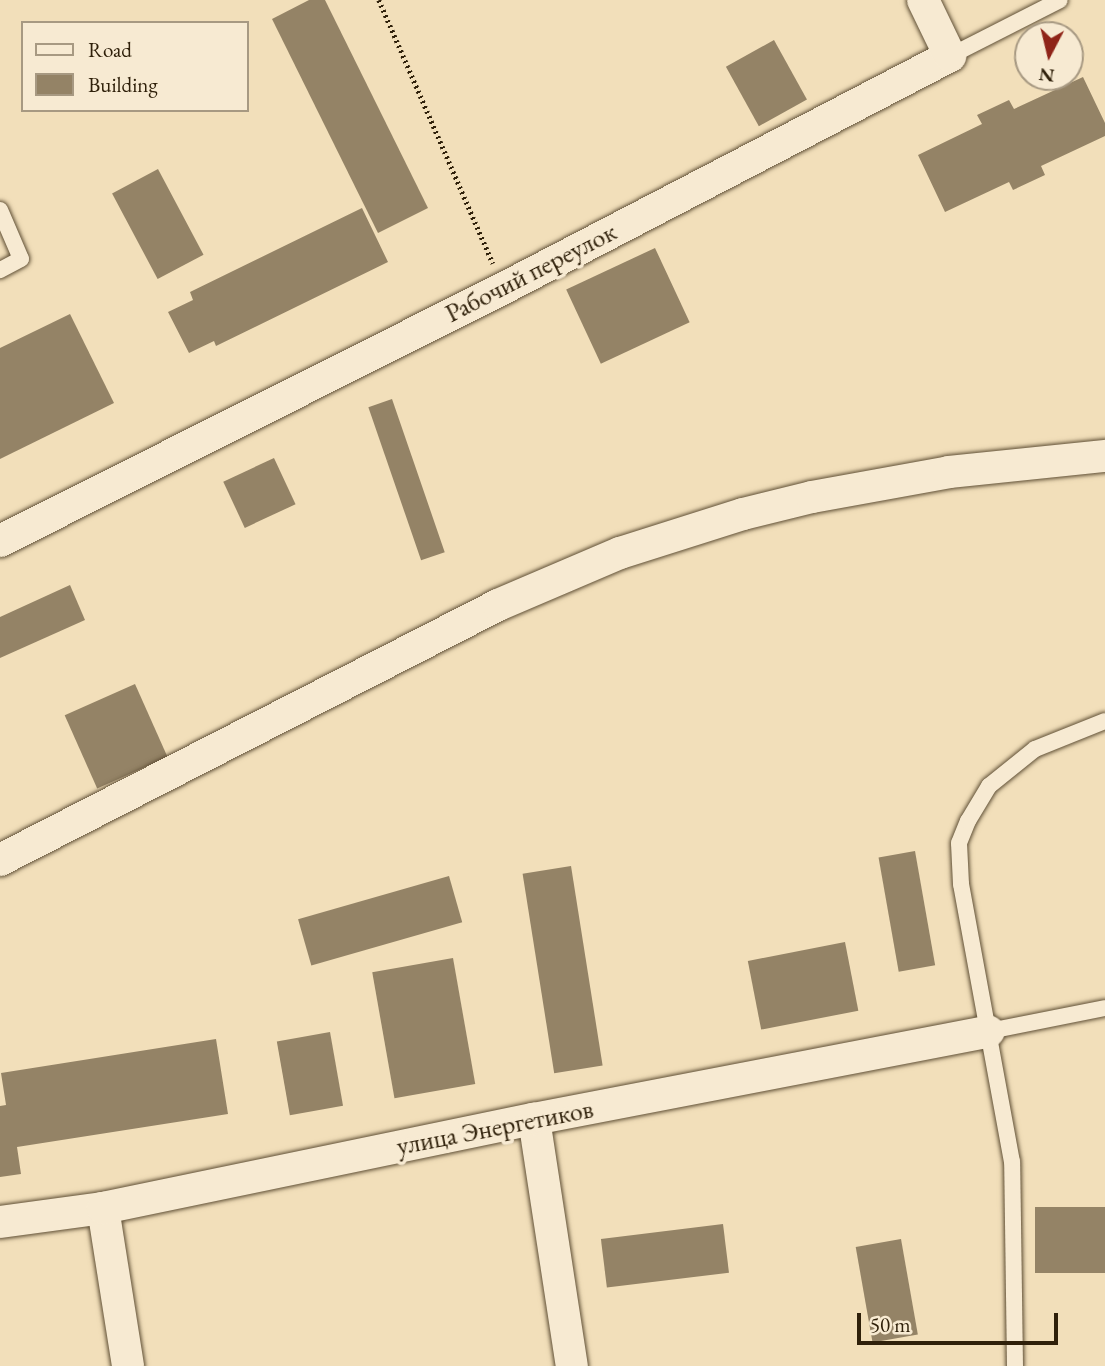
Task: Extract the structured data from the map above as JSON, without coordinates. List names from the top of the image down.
{
  "streets": {
    "street": ["Рабочий переулок", "улица Энергетиков"]
  },
  "legend": ["Road", "Building"],
  "scale_bar": "50 m",
  "north": "bottom"
}
